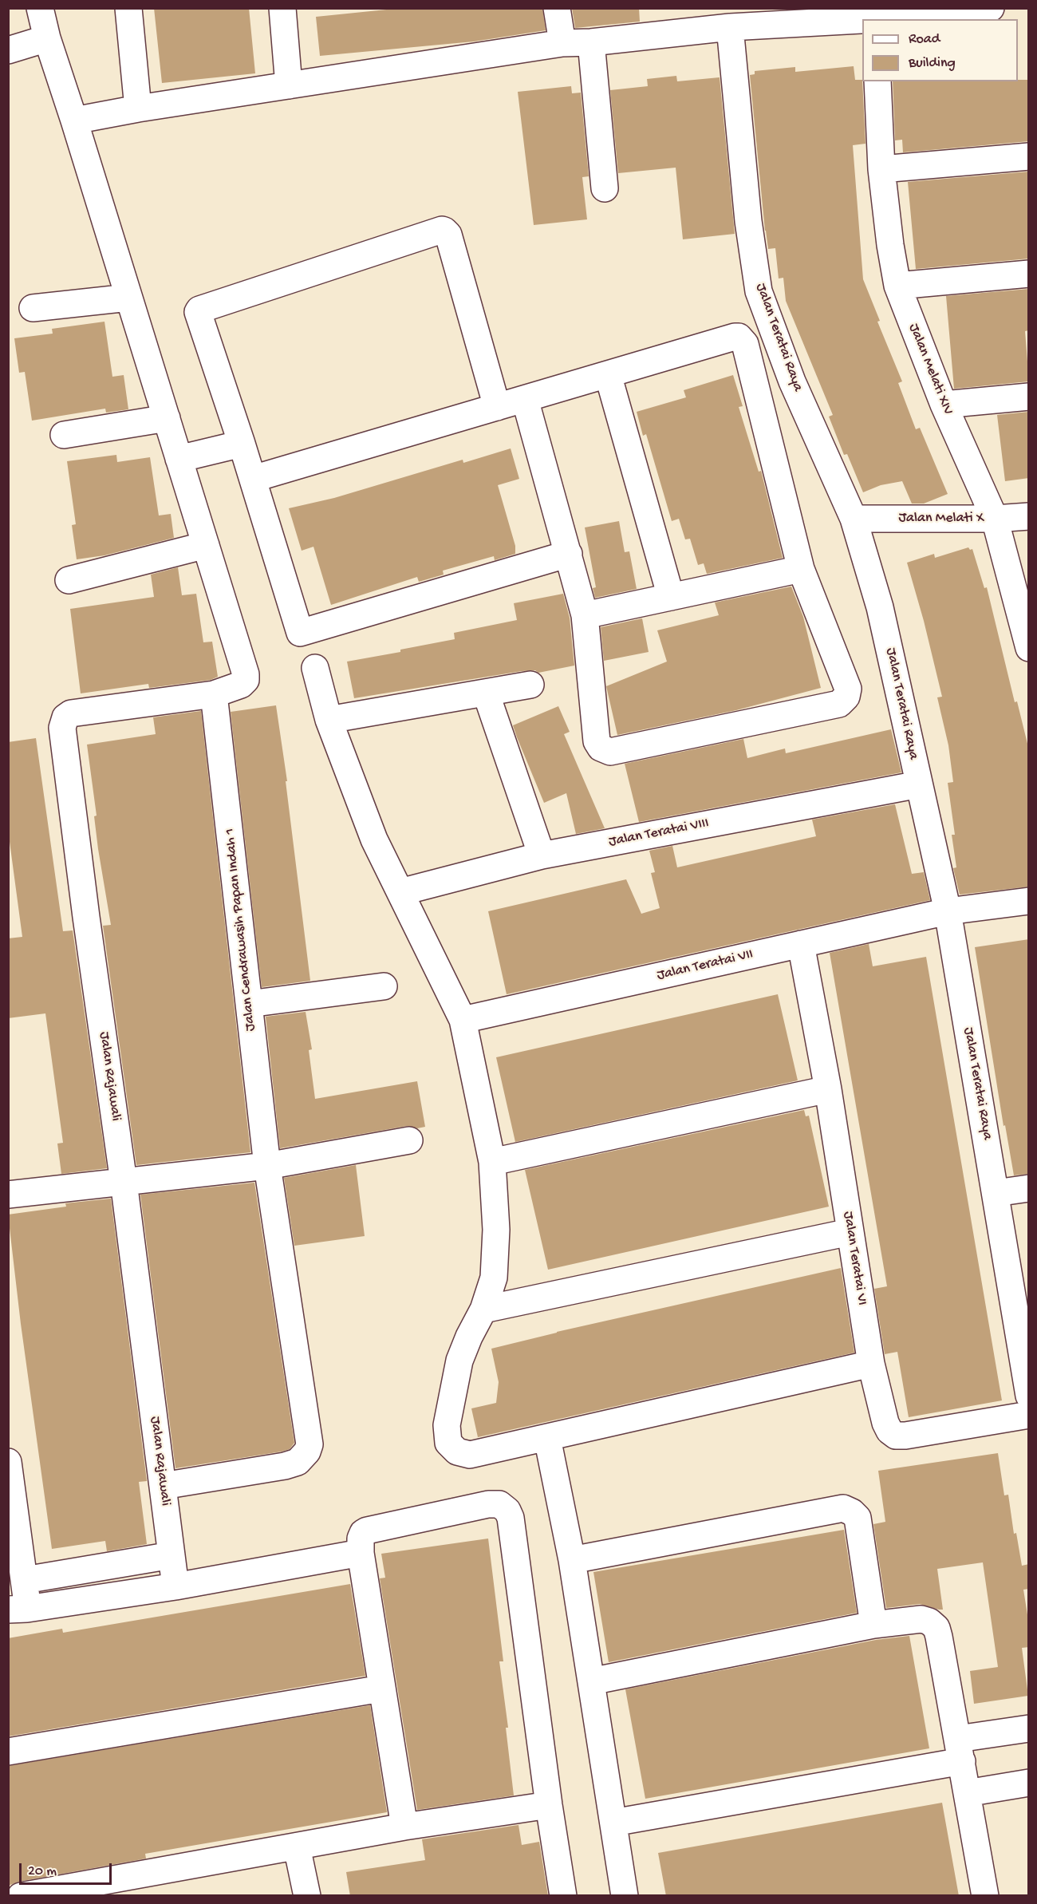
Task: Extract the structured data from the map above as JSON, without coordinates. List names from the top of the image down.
{
  "streets": {
    "street": [
      "Jalan Teratai Raya",
      "Jalan Melati XIV",
      "Jalan Melati X",
      "Jalan Teratai VIII",
      "Jalan Cendrawasih Papan Indah 1",
      "Jalan Teratai VII",
      "Jalan Rajawali",
      "Jalan Teratai VI"
    ]
  },
  "crossings": [
    ["Jalan Teratai Raya", "Jalan Melati X"],
    ["Jalan Teratai Raya", "Jalan Teratai VIII"],
    ["Jalan Teratai Raya", "Jalan Teratai VII"],
    ["Jalan Melati XIV", "Jalan Melati X"],
    ["Jalan Cendrawasih Papan Indah 1", "Jalan Rajawali"],
    ["Jalan Teratai VII", "Jalan Teratai VI"]
  ],
  "legend": ["Road", "Building"],
  "scale_bar": "20 m"
}
